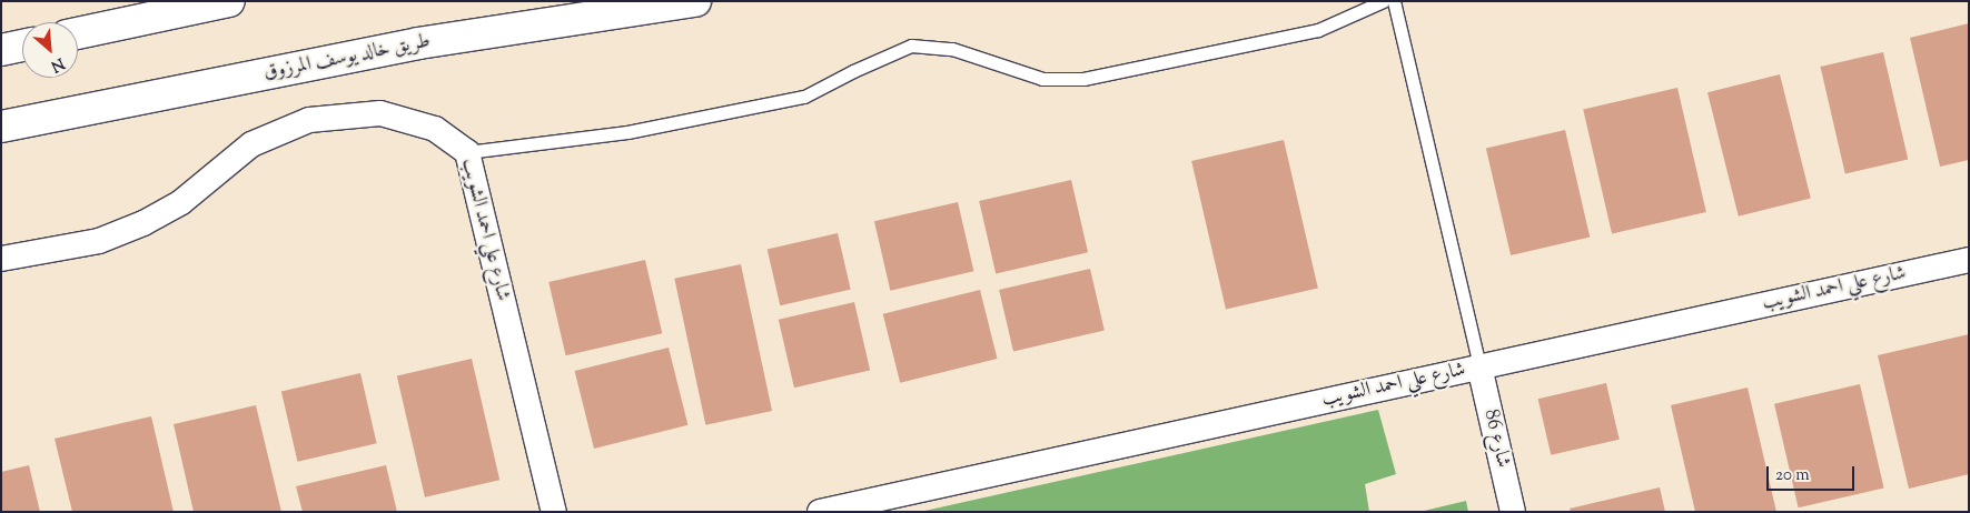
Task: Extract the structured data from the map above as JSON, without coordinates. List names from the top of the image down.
{
  "streets": {
    "main road": ["طريق خالد يوسف المرزوق"],
    "street": ["شارع علي احمد الشويب", "شارع 86"]
  },
  "crossings": [
    ["شارع علي احمد الشويب", "شارع 86"]
  ],
  "scale_bar": "20 m",
  "north": "bottom right"
}
